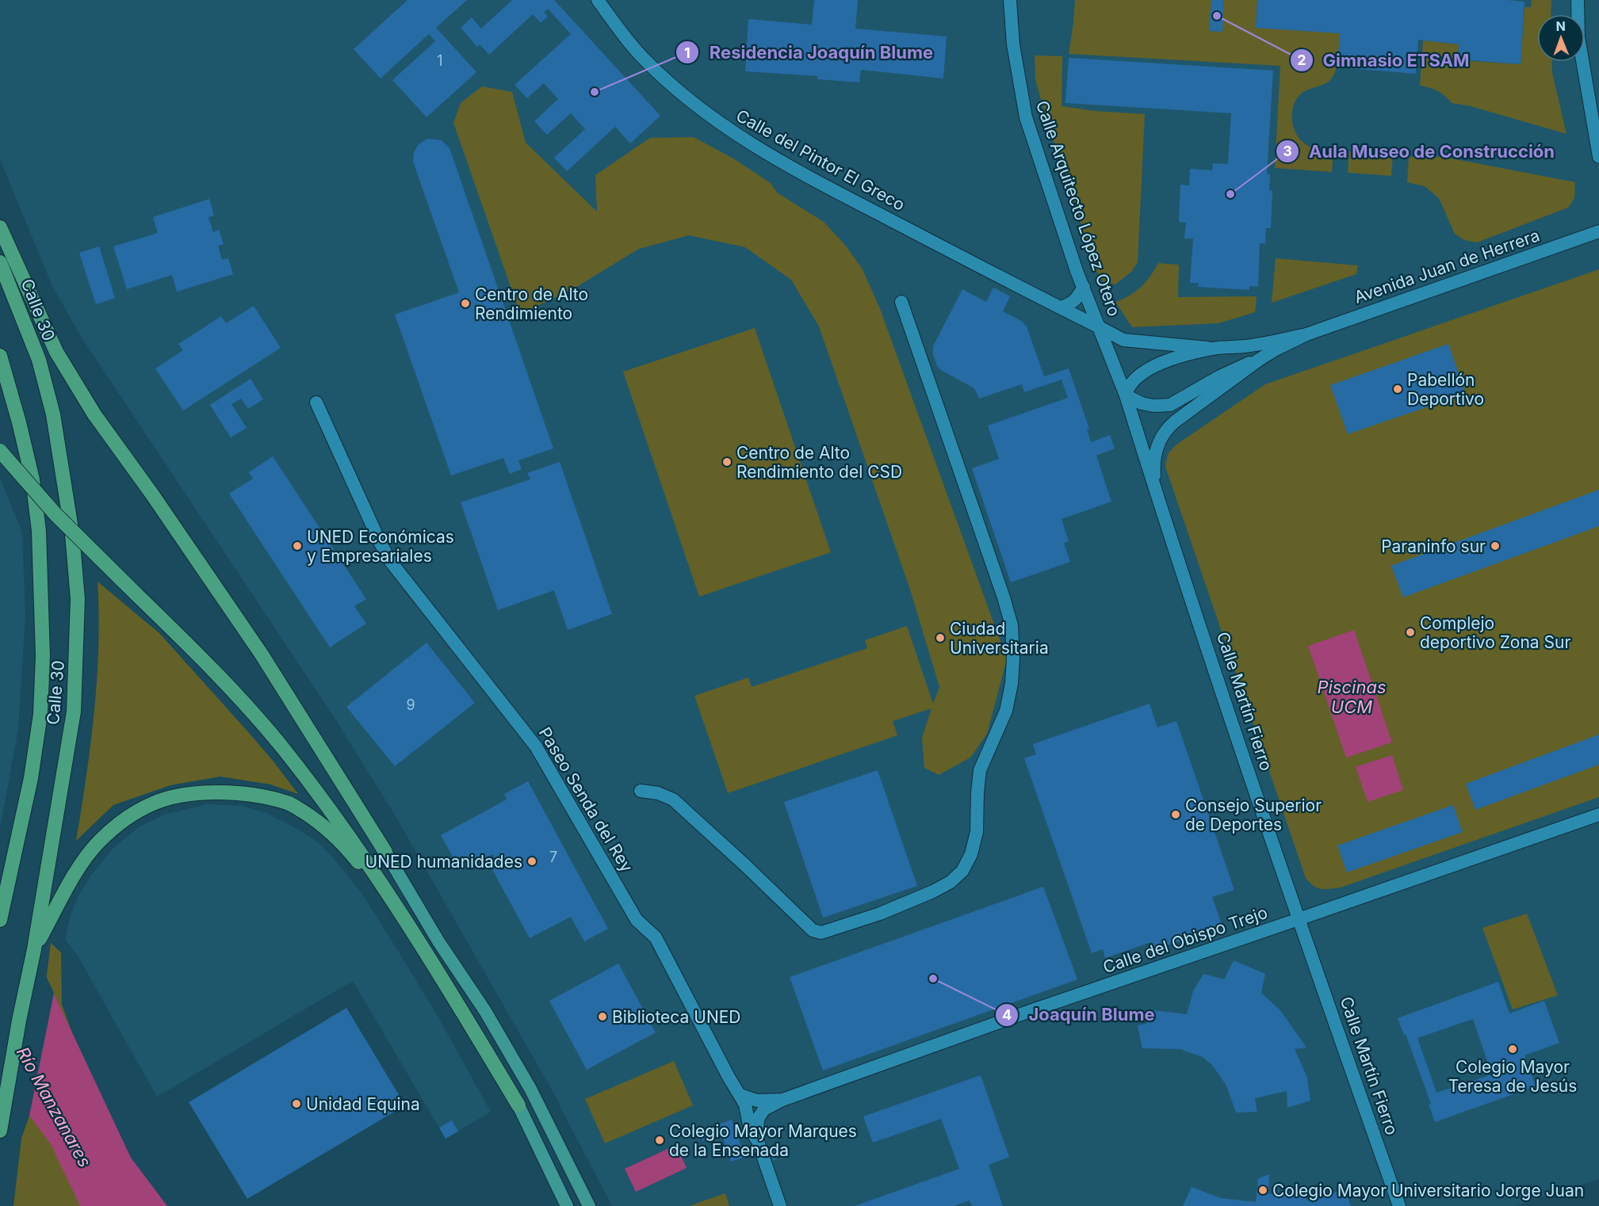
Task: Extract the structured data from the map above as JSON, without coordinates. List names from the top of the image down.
{
  "streets": {
    "highway": ["Calle 30"],
    "street": [
      "Calle del Pintor El Greco",
      "Calle Arquitecto López Otero",
      "Avenida Juan de Herrera",
      "Calle Martín Fierro",
      "Paseo Senda del Rey",
      "Calle del Obispo Trejo"
    ]
  },
  "crossings": [
    ["Calle del Pintor El Greco", "Calle Arquitecto López Otero"],
    ["Calle Arquitecto López Otero", "Calle Martín Fierro"],
    ["Calle Martín Fierro", "Calle del Obispo Trejo"],
    ["Paseo Senda del Rey", "Calle del Obispo Trejo"]
  ],
  "water": ["Piscinas UCM", "Río Manzanares"],
  "places": [
    "Gimnasio ETSAM",
    "Residencia Joaquín Blume",
    "Aula Museo de Construcción",
    "Centro de Alto Rendimiento",
    "Pabellón Deportivo",
    "Centro de Alto Rendimiento del CSD",
    "UNED Económicas y Empresariales",
    "Paraninfo sur",
    "Complejo deportivo Zona Sur",
    "Ciudad Universitaria",
    "Consejo Superior de Deportes",
    "UNED humanidades",
    "Joaquín Blume",
    "Biblioteca UNED",
    "Colegio Mayor Teresa de Jesús",
    "Unidad Equina",
    "Colegio Mayor Marques de la Ensenada",
    "Colegio Mayor Universitario Jorge Juan"
  ],
  "house_numbers": ["1", "9", "7"],
  "north": "top"
}
